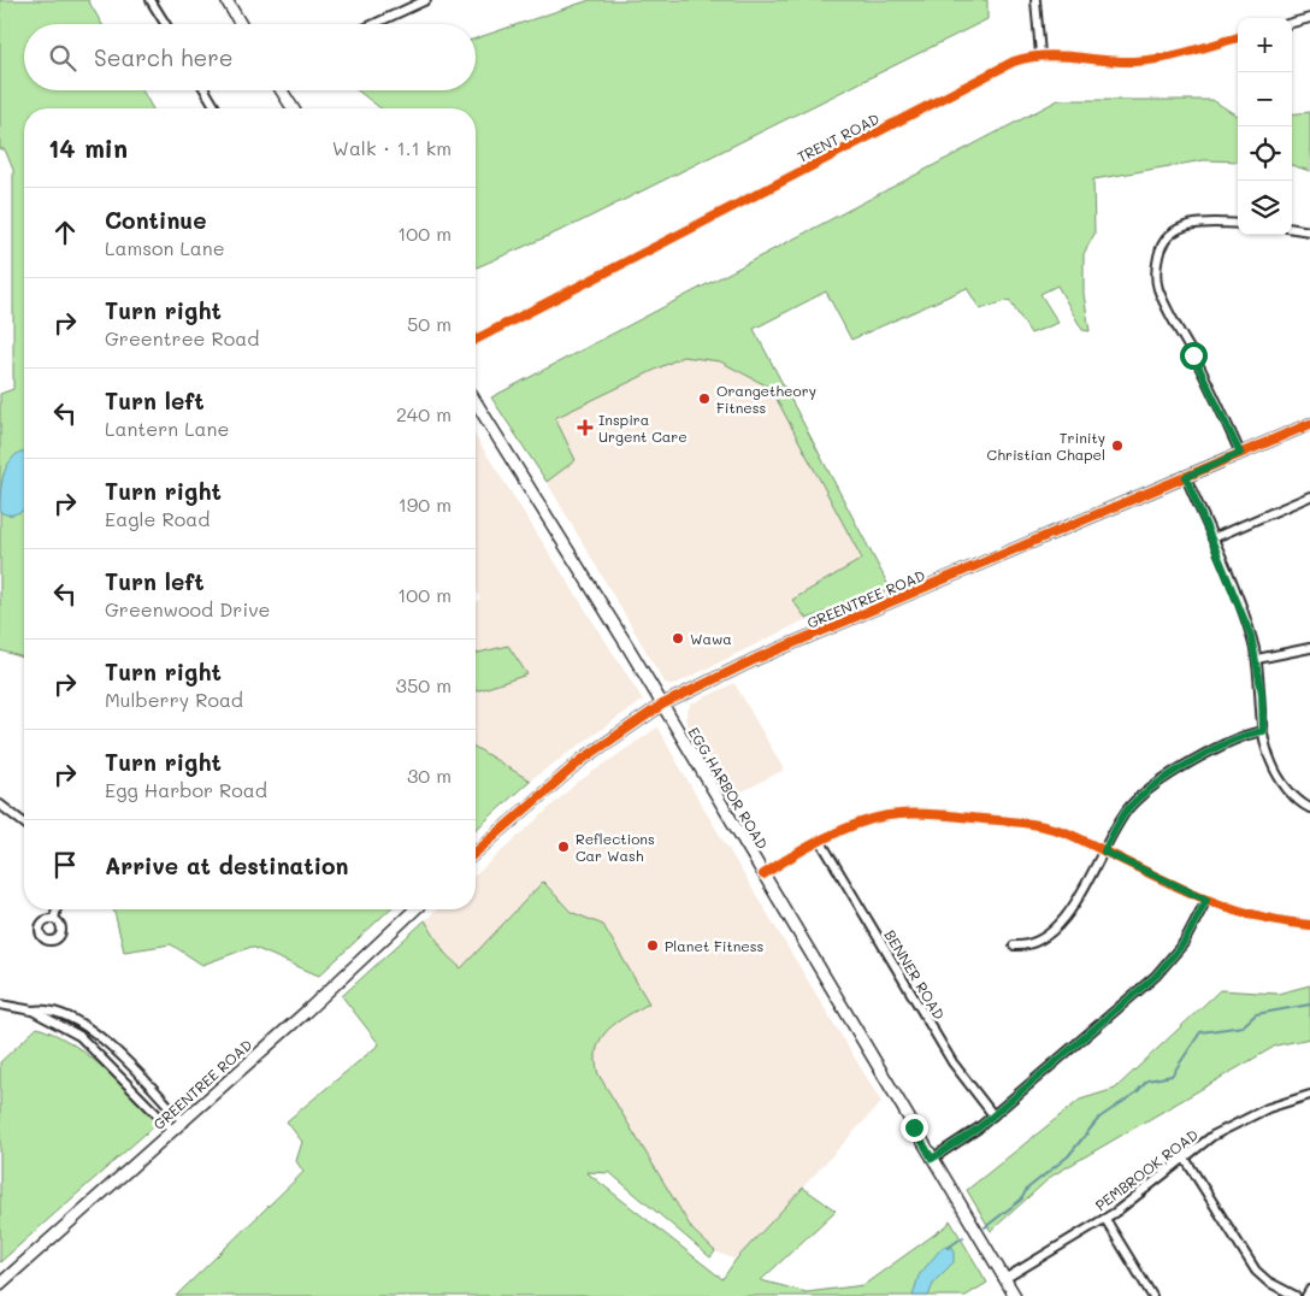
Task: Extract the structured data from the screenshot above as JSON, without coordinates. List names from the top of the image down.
{
  "streets": {
    "street": [
      "TRENT ROAD",
      "GREENTREE ROAD",
      "EGG HARBOR ROAD",
      "BENNER ROAD",
      "PEMBROOK ROAD"
    ]
  },
  "crossings": [
    ["GREENTREE ROAD", "EGG HARBOR ROAD"],
    ["EGG HARBOR ROAD", "PEMBROOK ROAD"]
  ],
  "places": {
    "other": [
      "Orangetheory Fitness",
      "Trinity Christian Chapel",
      "Wawa",
      "Reflections Car Wash",
      "Planet Fitness"
    ],
    "health": ["Inspira Urgent Care"]
  },
  "page": {
    "map_buttons": ["+", "−"],
    "search": "Search here",
    "heading": ["14 min", "Walk · 1.1 km"],
    "list": [
      ["Continue", "Lamson Lane", "100 m"],
      ["Turn right", "Greentree Road", "50 m"],
      ["Turn left", "Lantern Lane", "240 m"],
      ["Turn right", "Eagle Road", "190 m"],
      ["Turn left", "Greenwood Drive", "100 m"],
      ["Turn right", "Mulberry Road", "350 m"],
      ["Turn right", "Egg Harbor Road", "30 m"],
      "Arrive at destination"
    ]
  }
}
